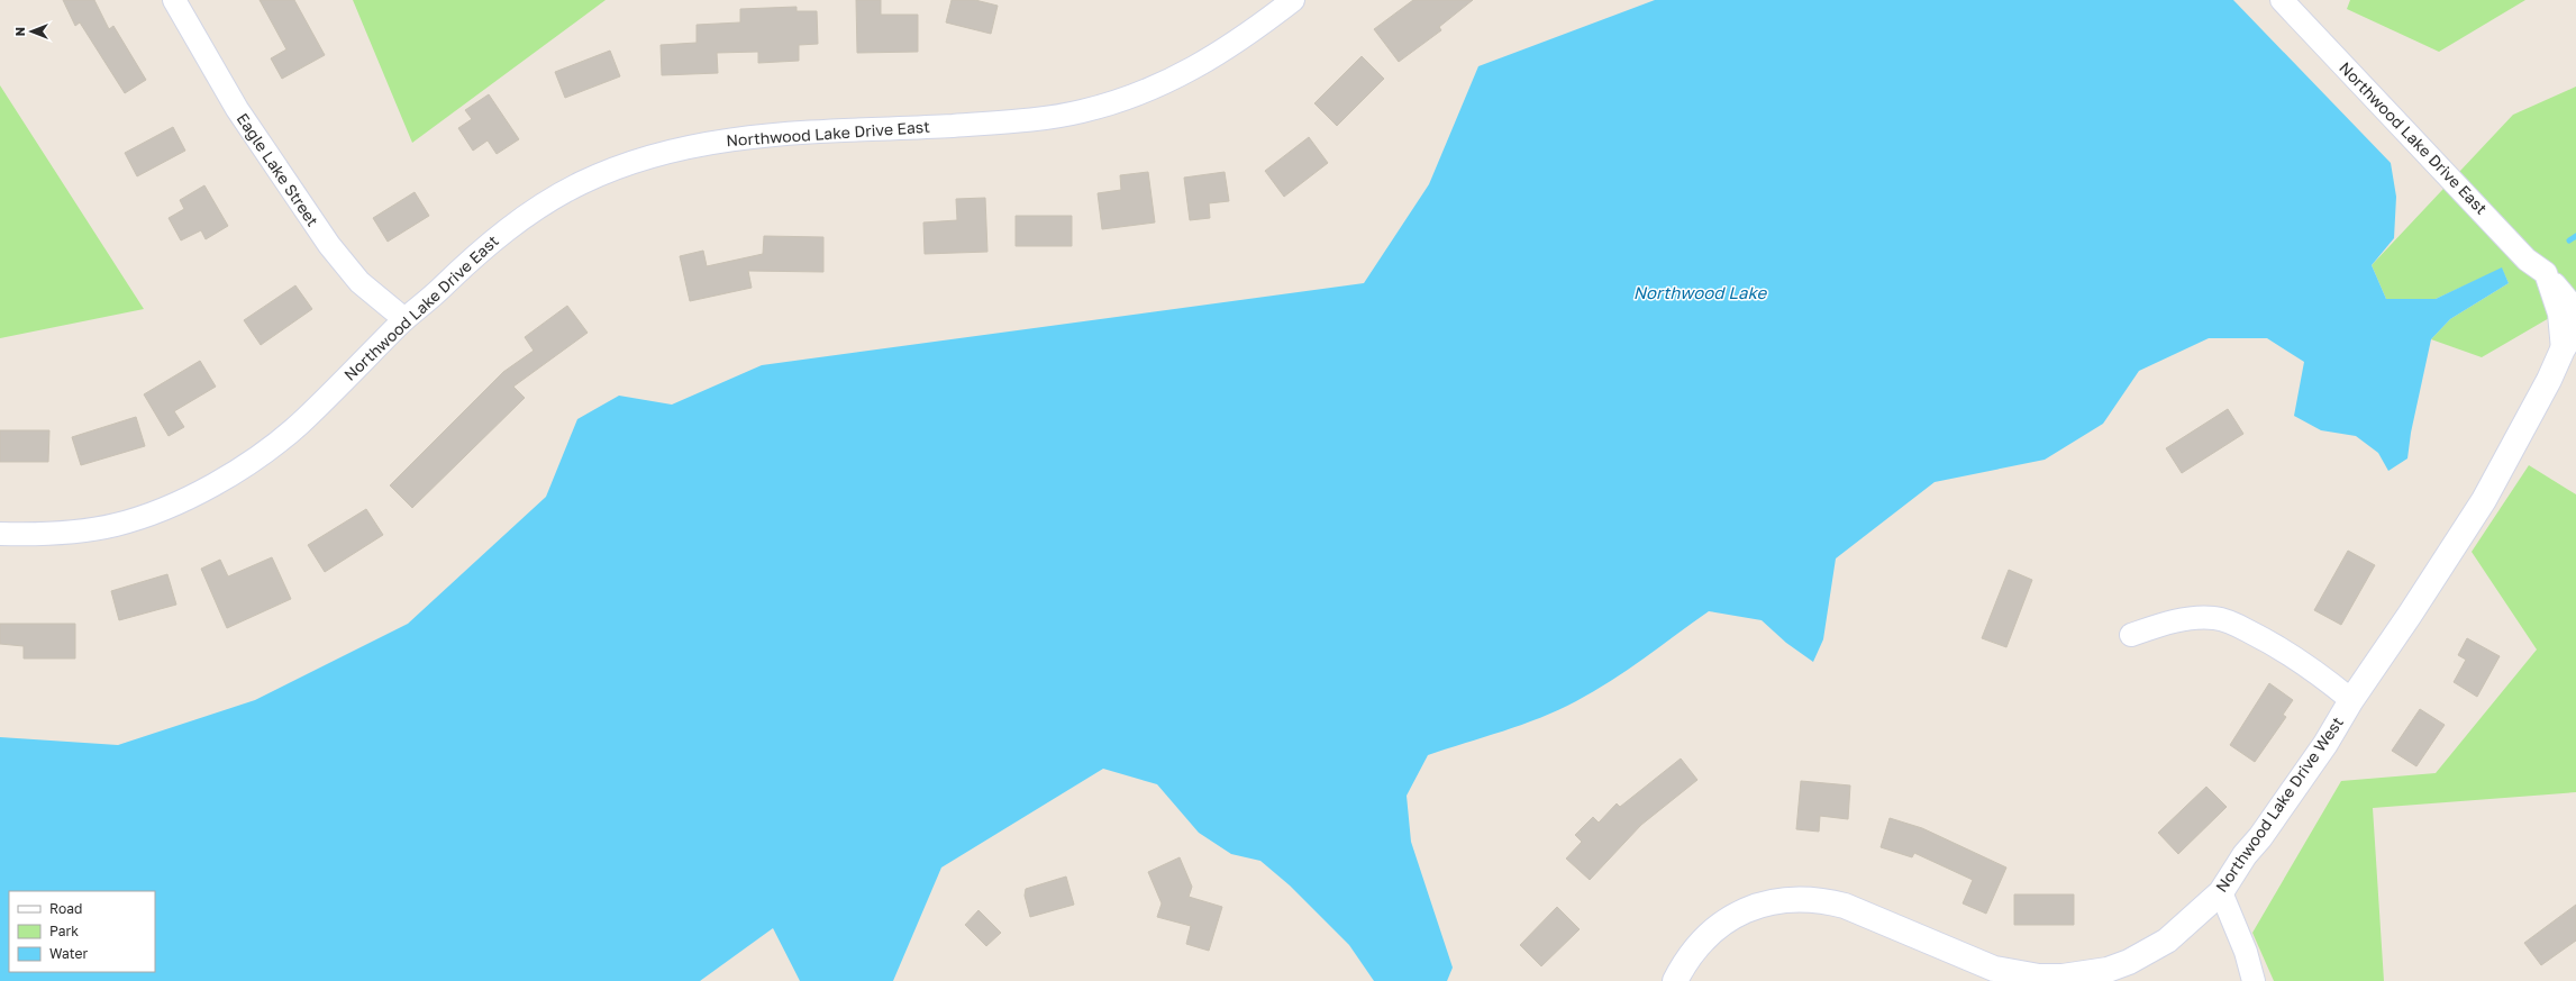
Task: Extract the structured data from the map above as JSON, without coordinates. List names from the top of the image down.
{
  "streets": {
    "street": ["Northwood Lake Drive East", "Eagle Lake Street", "Northwood Lake Drive West"]
  },
  "crossings": [
    ["Northwood Lake Drive East", "Eagle Lake Street"]
  ],
  "water": ["Northwood Lake"],
  "legend": ["Road", "Park", "Water"],
  "north": "left"
}
